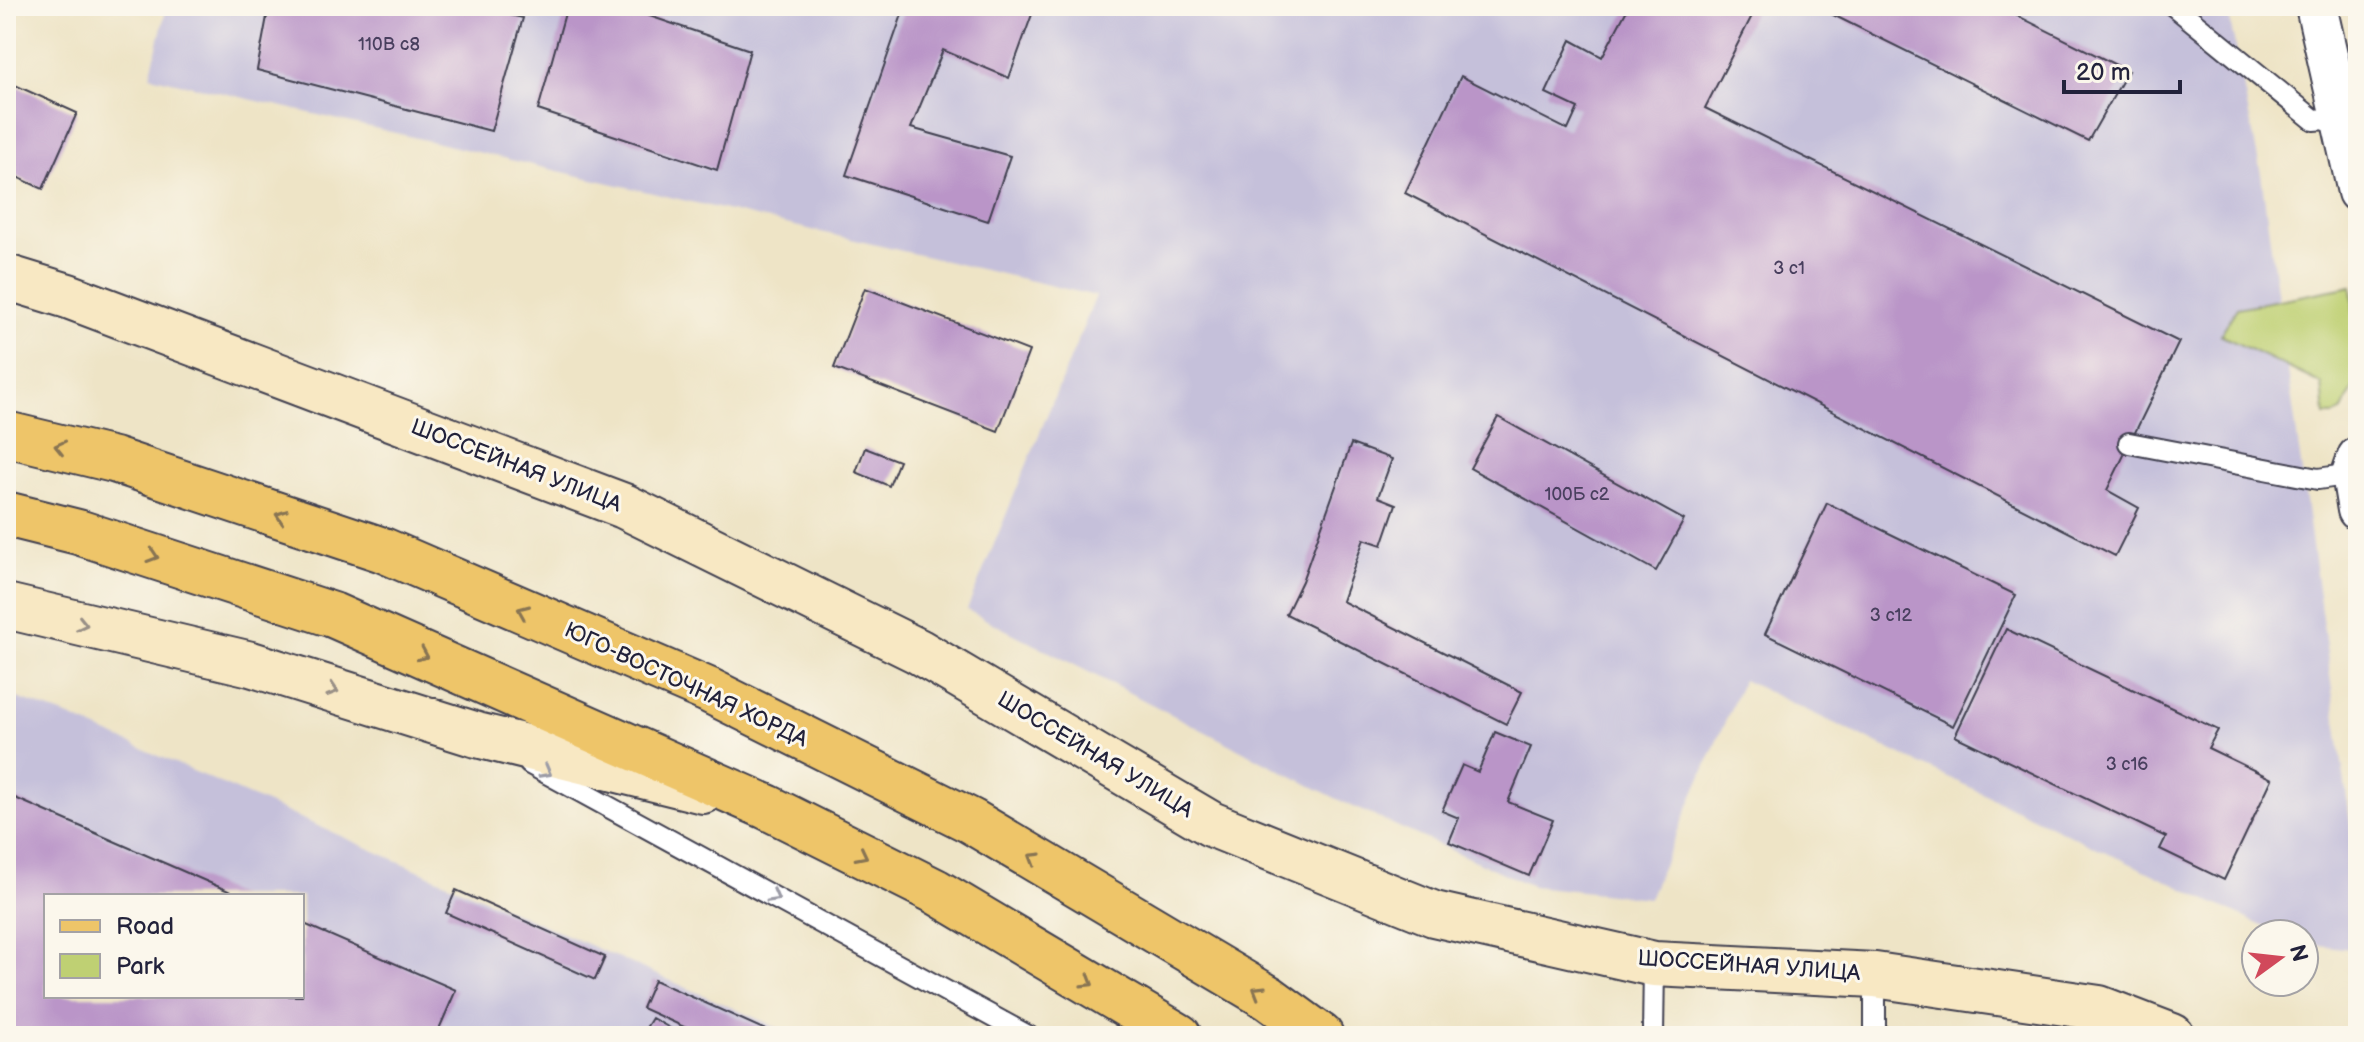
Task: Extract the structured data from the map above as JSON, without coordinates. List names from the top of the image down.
{
  "streets": {
    "main road": ["ШОССЕЙНАЯ УЛИЦА", "ЮГО-ВОСТОЧНАЯ ХОРДА"]
  },
  "house_numbers": [
    "110B c8",
    "3 с1",
    "100Б с2",
    "3 с12",
    "3 с16"
  ],
  "legend": ["Road", "Park"],
  "scale_bar": "20 m",
  "north": "right"
}
